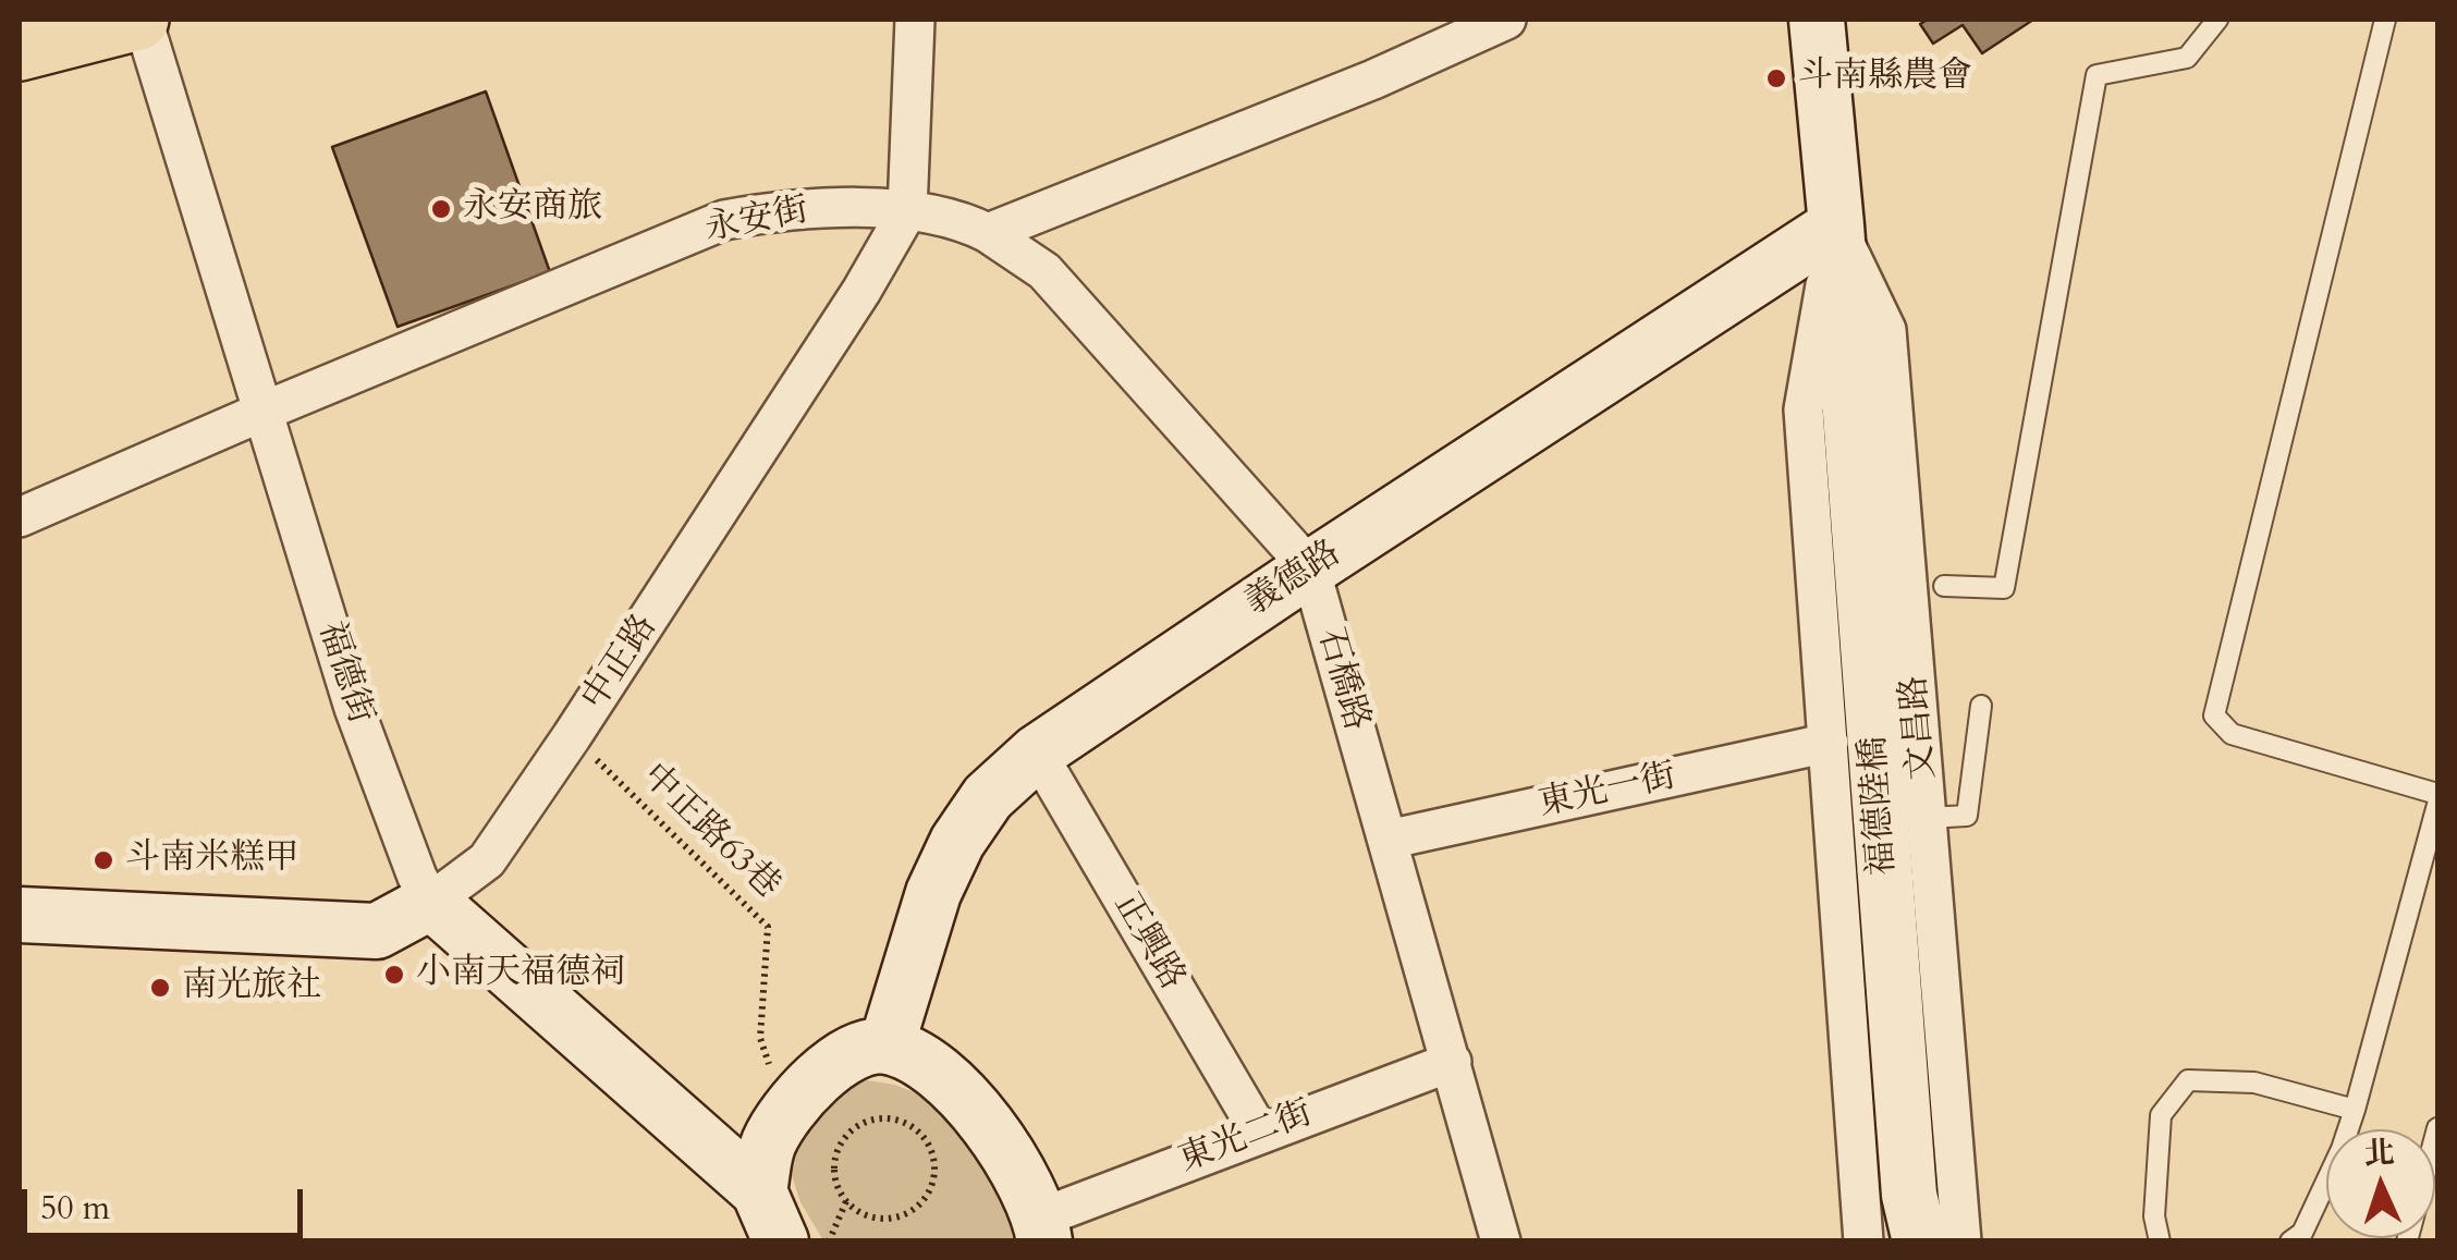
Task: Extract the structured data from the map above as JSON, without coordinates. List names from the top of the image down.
{
  "streets": {
    "main road": [
      "義德路",
      "中正路",
      "福德街",
      "文昌路",
      "福德陸橋"
    ],
    "street": [
      "永安街",
      "石橋路",
      "東光一街",
      "正興路",
      "東光二街"
    ],
    "path": ["中正路63巷"]
  },
  "crossings": [
    ["永安街", "中正路"],
    ["永安街", "福德街"],
    ["永安街", "石橋路"],
    ["義德路", "石橋路"],
    ["義德路", "文昌路"],
    ["義德路", "正興路"],
    ["中正路", "福德街"],
    ["中正路", "中正路63巷"],
    ["石橋路", "東光一街"],
    ["石橋路", "東光二街"],
    ["文昌路", "東光一街"],
    ["文昌路", "福德陸橋"],
    ["正興路", "東光二街"]
  ],
  "places": [
    "斗南縣農會",
    "永安商旅",
    "斗南米糕甲",
    "小南天福德祠",
    "南光旅社"
  ],
  "scale_bar": "50 m",
  "north": "top"
}
